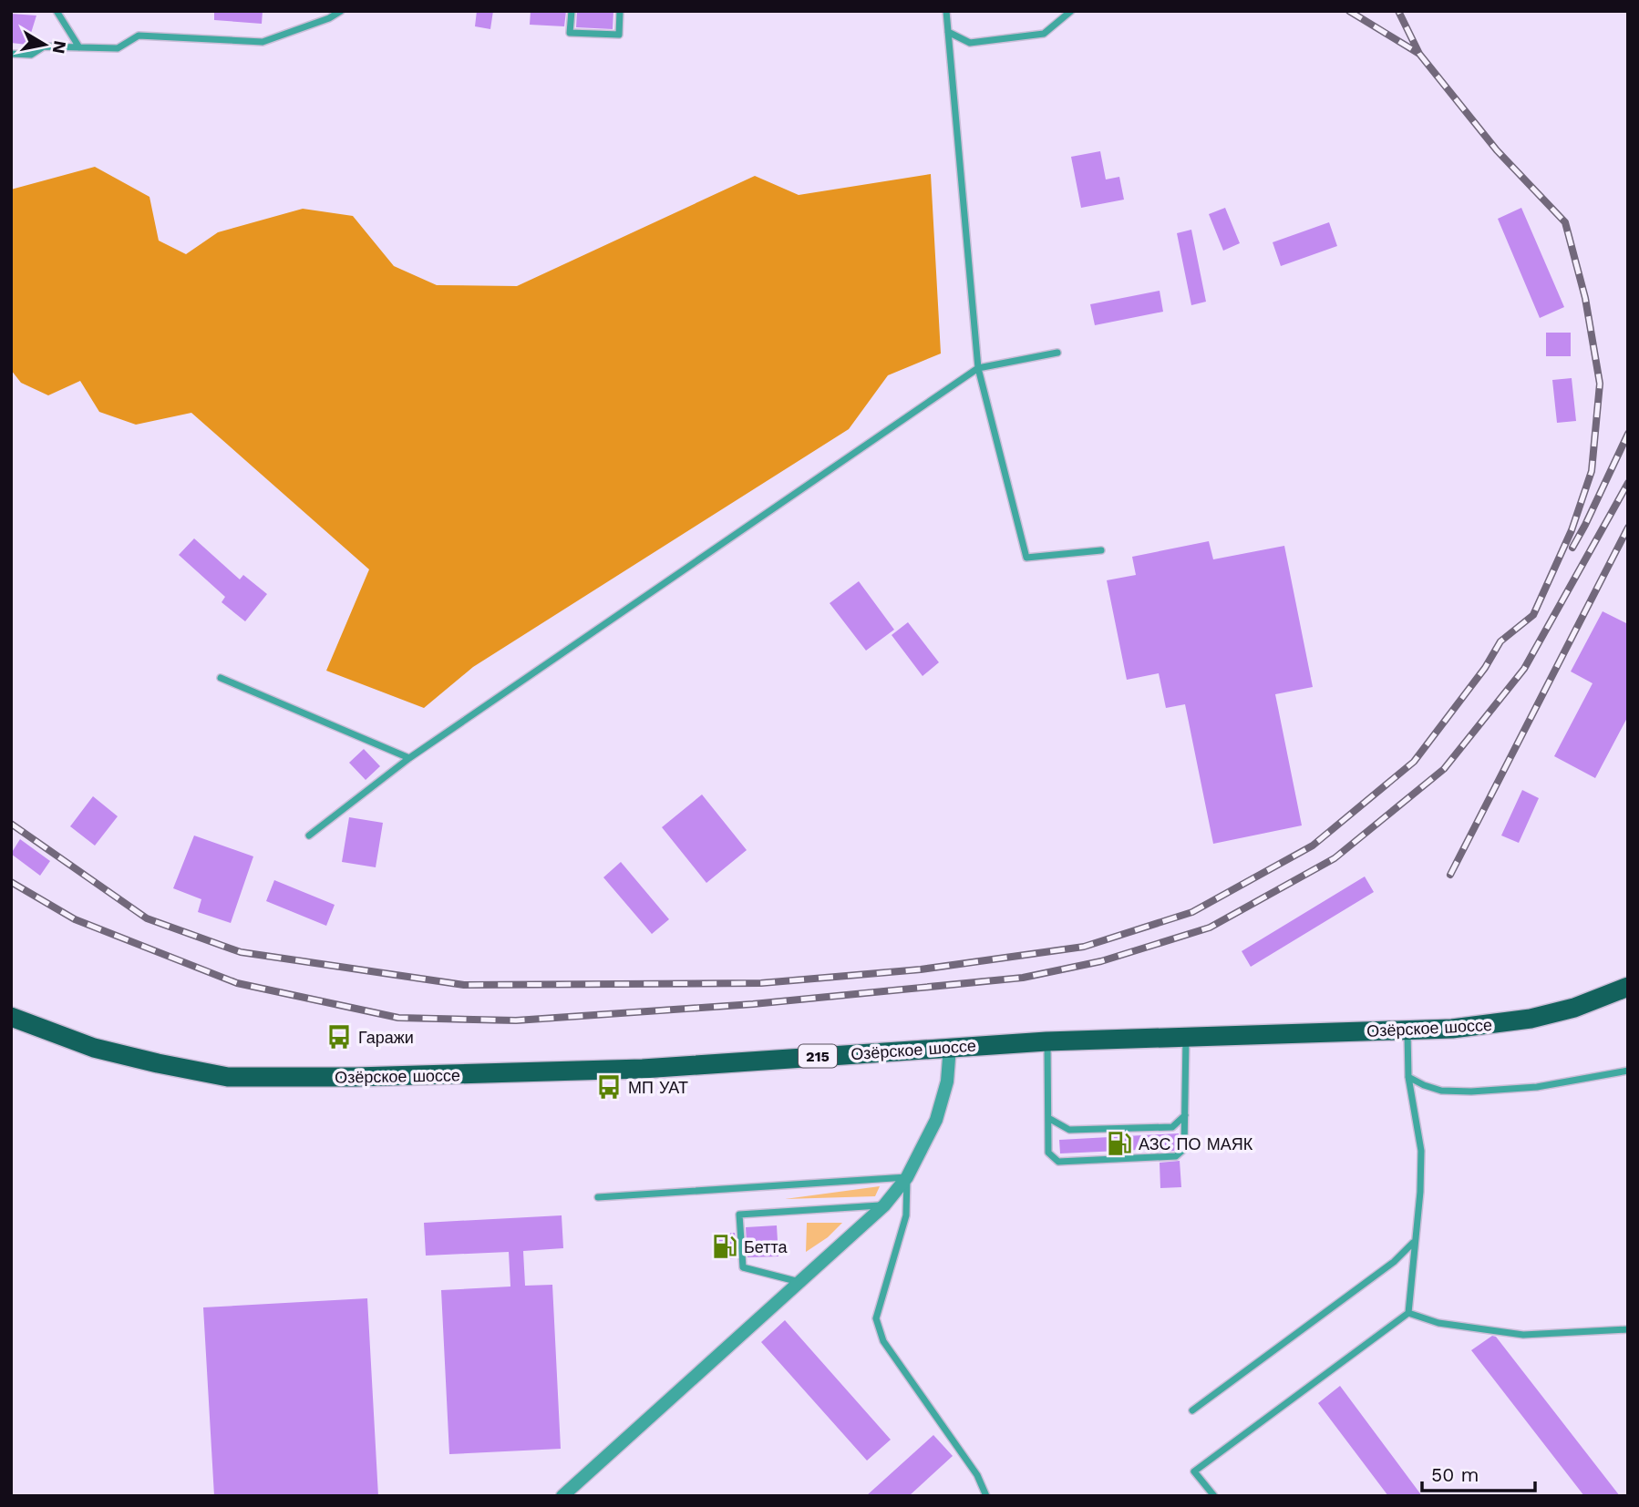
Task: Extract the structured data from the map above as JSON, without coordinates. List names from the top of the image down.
{
  "streets": {
    "main road": ["Озёрское шоссе", "215"]
  },
  "places": {
    "bus stop": ["Гаражи", "МП УАТ"],
    "fuel station": ["АЗС ПО МАЯК", "Бетта"]
  },
  "scale_bar": "50 m",
  "north": "right"
}
